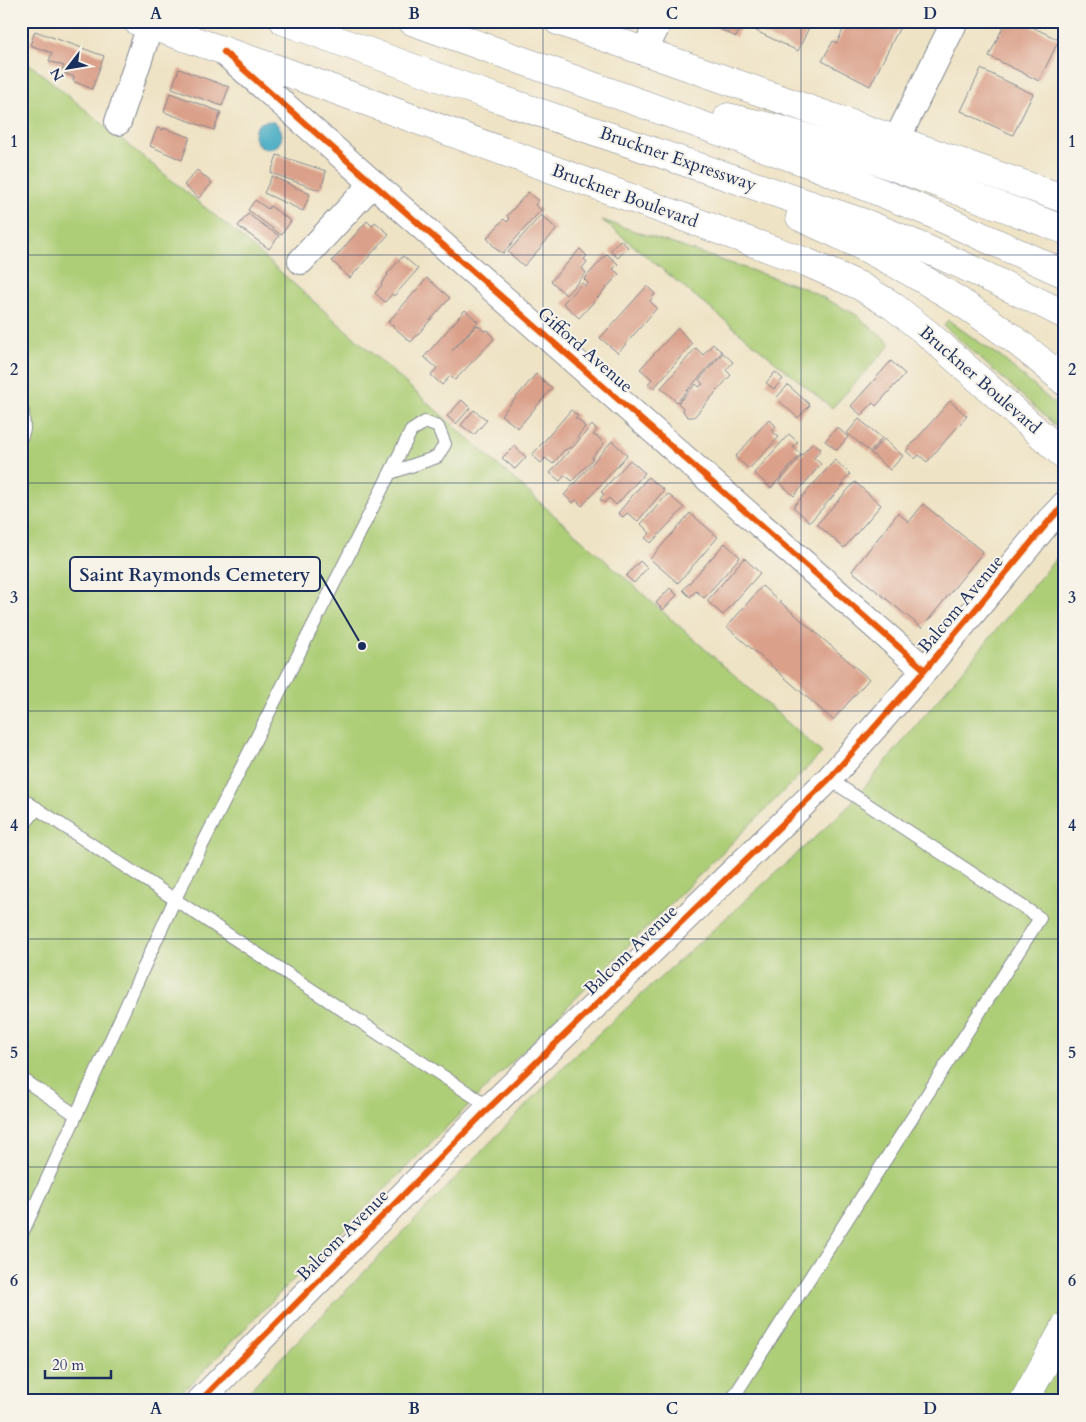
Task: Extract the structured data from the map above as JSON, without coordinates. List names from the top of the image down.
{
  "streets": {
    "main road": ["Bruckner Expressway", "Bruckner Boulevard"],
    "street": ["Gifford Avenue", "Balcom Avenue"]
  },
  "crossings": [
    ["Bruckner Boulevard", "Gifford Avenue"],
    ["Gifford Avenue", "Balcom Avenue"]
  ],
  "places": ["Saint Raymonds Cemetery"],
  "scale_bar": "20 m",
  "north": "bottom left",
  "grid": {
    "columns": [
      "A",
      "B",
      "C",
      "D"
    ],
    "rows": [
      "1",
      "2",
      "3",
      "4",
      "5",
      "6"
    ]
  }
}
